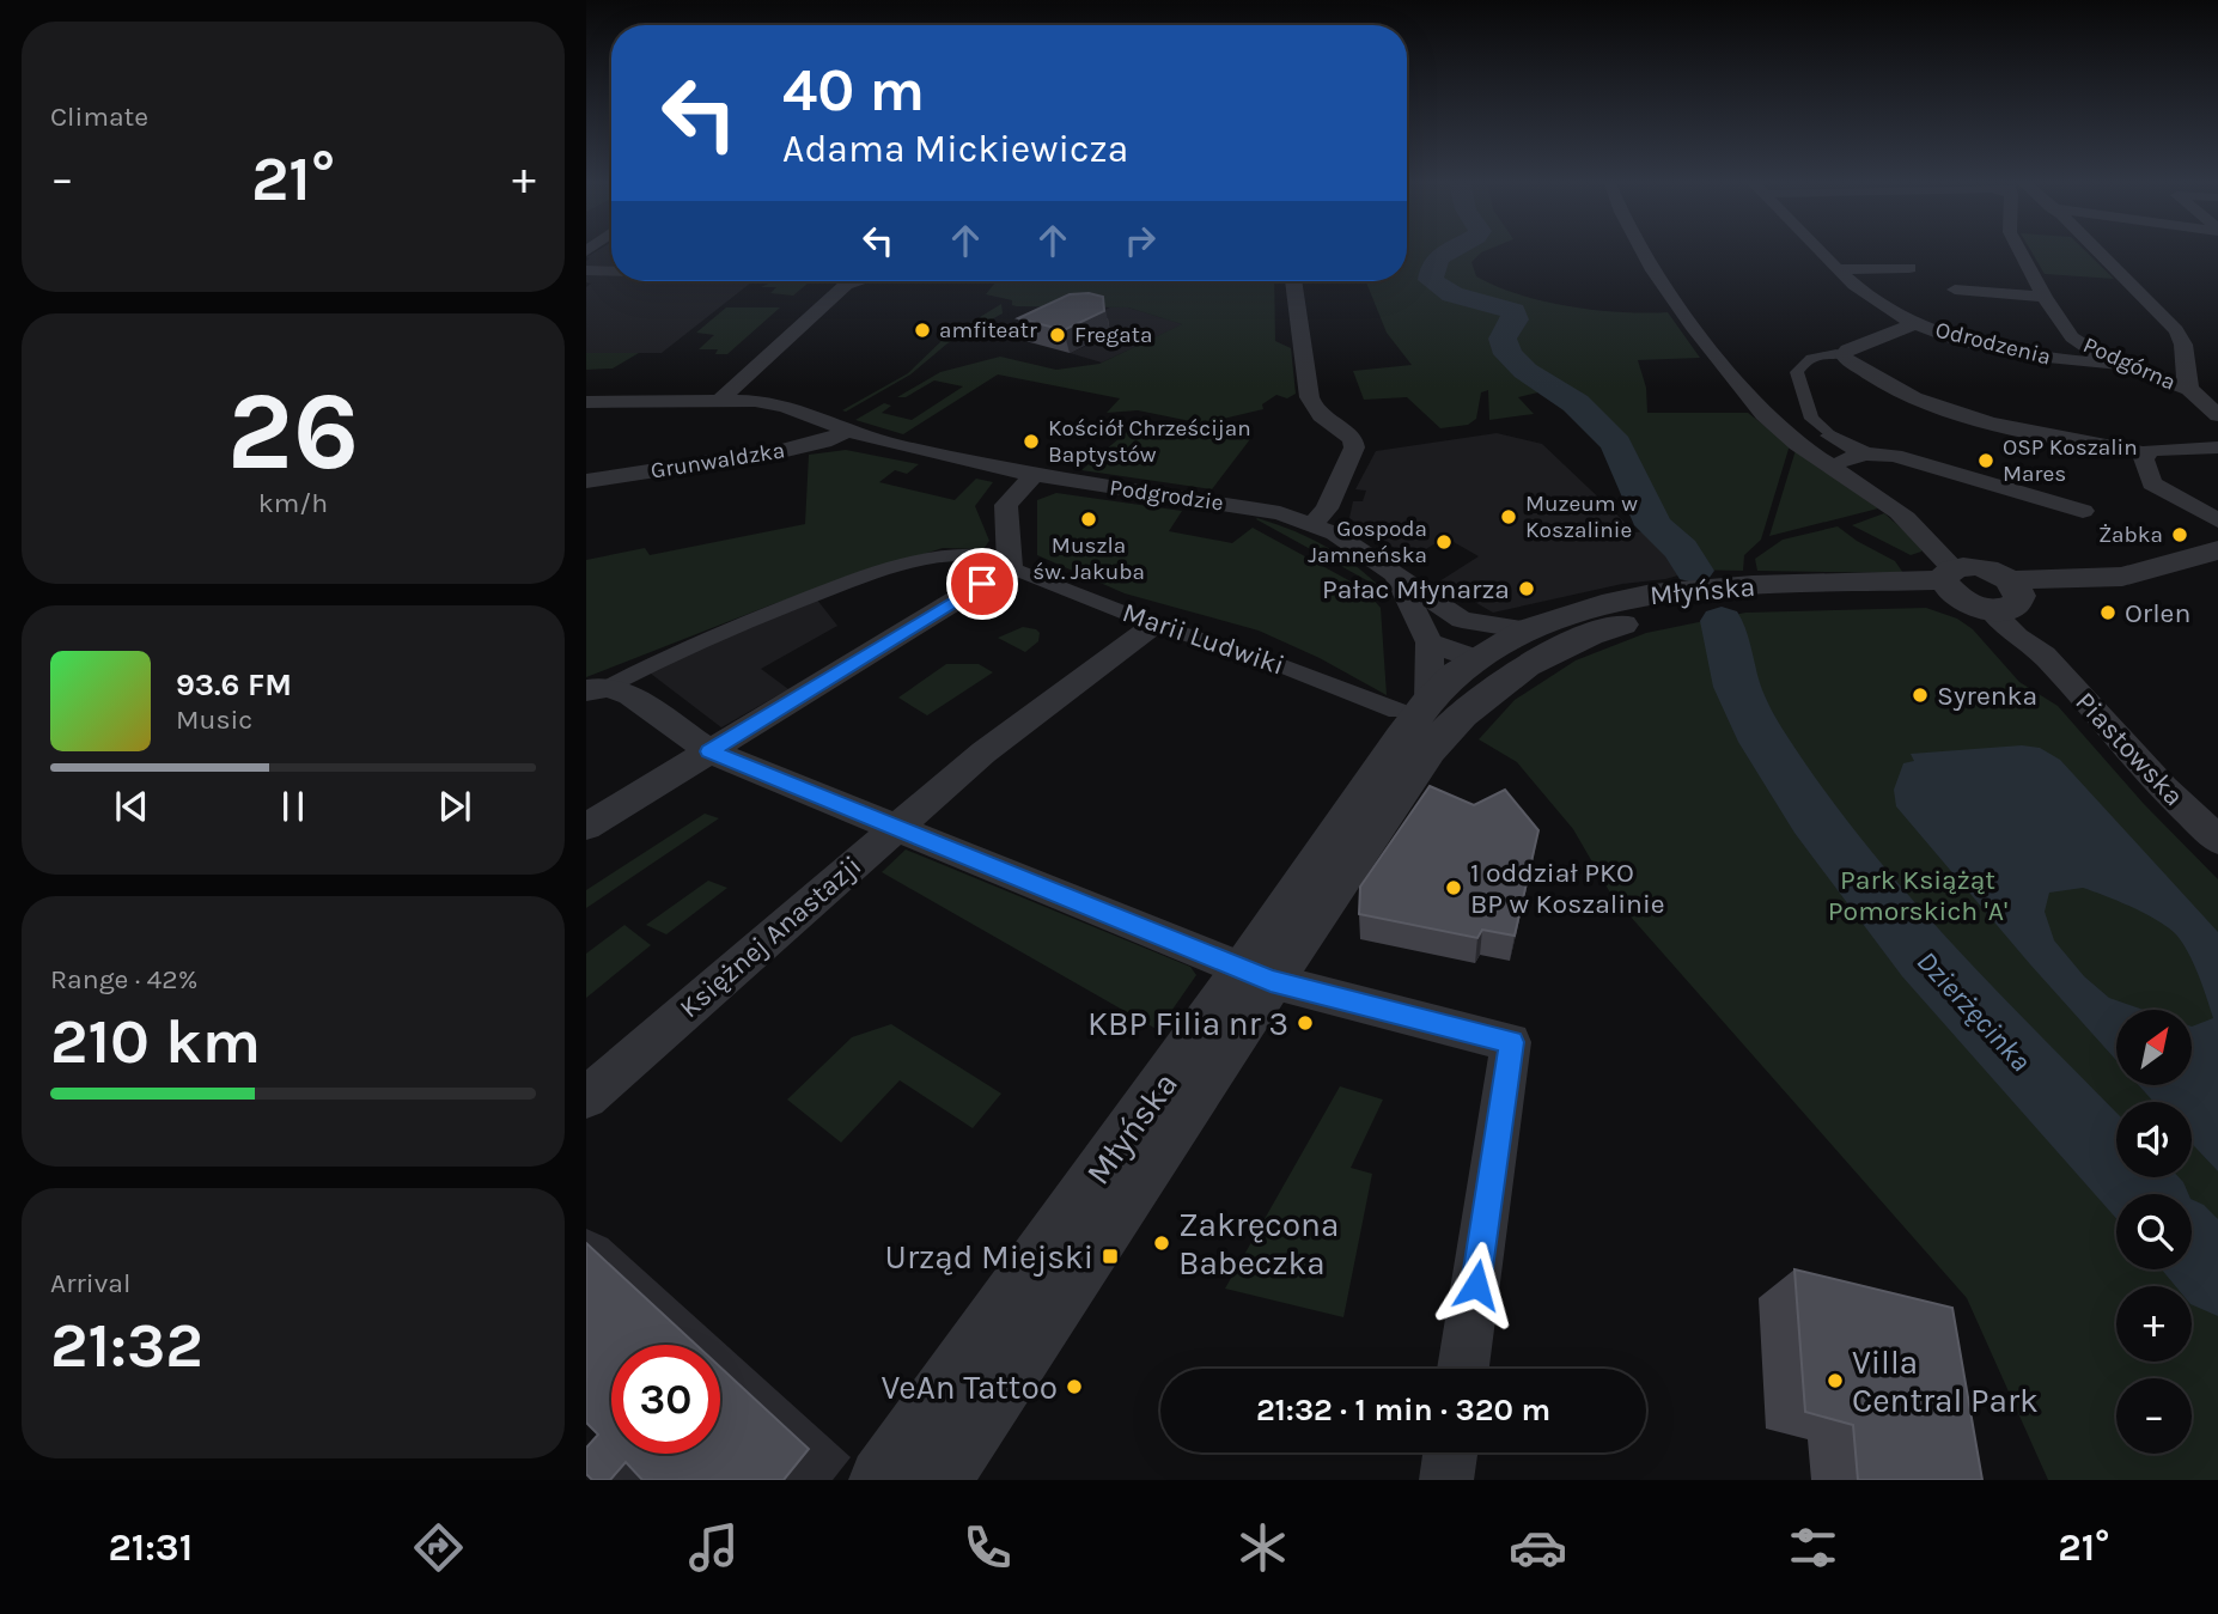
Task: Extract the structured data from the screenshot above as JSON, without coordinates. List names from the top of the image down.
{
  "streets": {
    "street": [
      "Odrodzenia",
      "Podgórna",
      "Grunwaldzka",
      "Podgrodzie",
      "Młyńska",
      "Marii Ludwiki",
      "Piastowska",
      "Księżnej Anastazji"
    ]
  },
  "crossings": [
    ["Odrodzenia", "Podgórna"],
    ["Grunwaldzka", "Podgrodzie"],
    ["Podgrodzie", "Młyńska"],
    ["Młyńska", "Marii Ludwiki"],
    ["Marii Ludwiki", "Księżnej Anastazji"]
  ],
  "water": ["Dzierżęcinka"],
  "parks": ["Park Książąt Pomorskich 'A'"],
  "places": {
    "other": [
      "amfiteatr",
      "Fregata",
      "Kościół Chrześcijan Baptystów",
      "OSP Koszalin Mares",
      "Muzeum w Koszalinie",
      "Muszla św. Jakuba",
      "Żabka",
      "Gospoda Jamneńska",
      "Pałac Młynarza",
      "Orlen",
      "Syrenka",
      "1 oddział PKO BP w Koszalinie",
      "KBP Filia nr 3",
      "Zakręcona Babeczka",
      "Villa Central Park",
      "VeAn Tattoo"
    ],
    "transit": ["Urząd Miejski"]
  },
  "north": "top right",
  "page": {
    "tile": [
      "Climate",
      ["26", "km/h"],
      ["Range · 42%", "210 km"],
      ["Arrival", "21:32"]
    ],
    "turn": ["40 m", "Adama Mickiewicza"],
    "heat": ["−", "21°", "+"],
    "song": ["93.6 FM", "Music"],
    "map_buttons": ["+", "−"],
    "limit": "30",
    "trip": "21:32 · 1 min · 320 m",
    "tabs": ["21:31", "21°"]
  }
}
